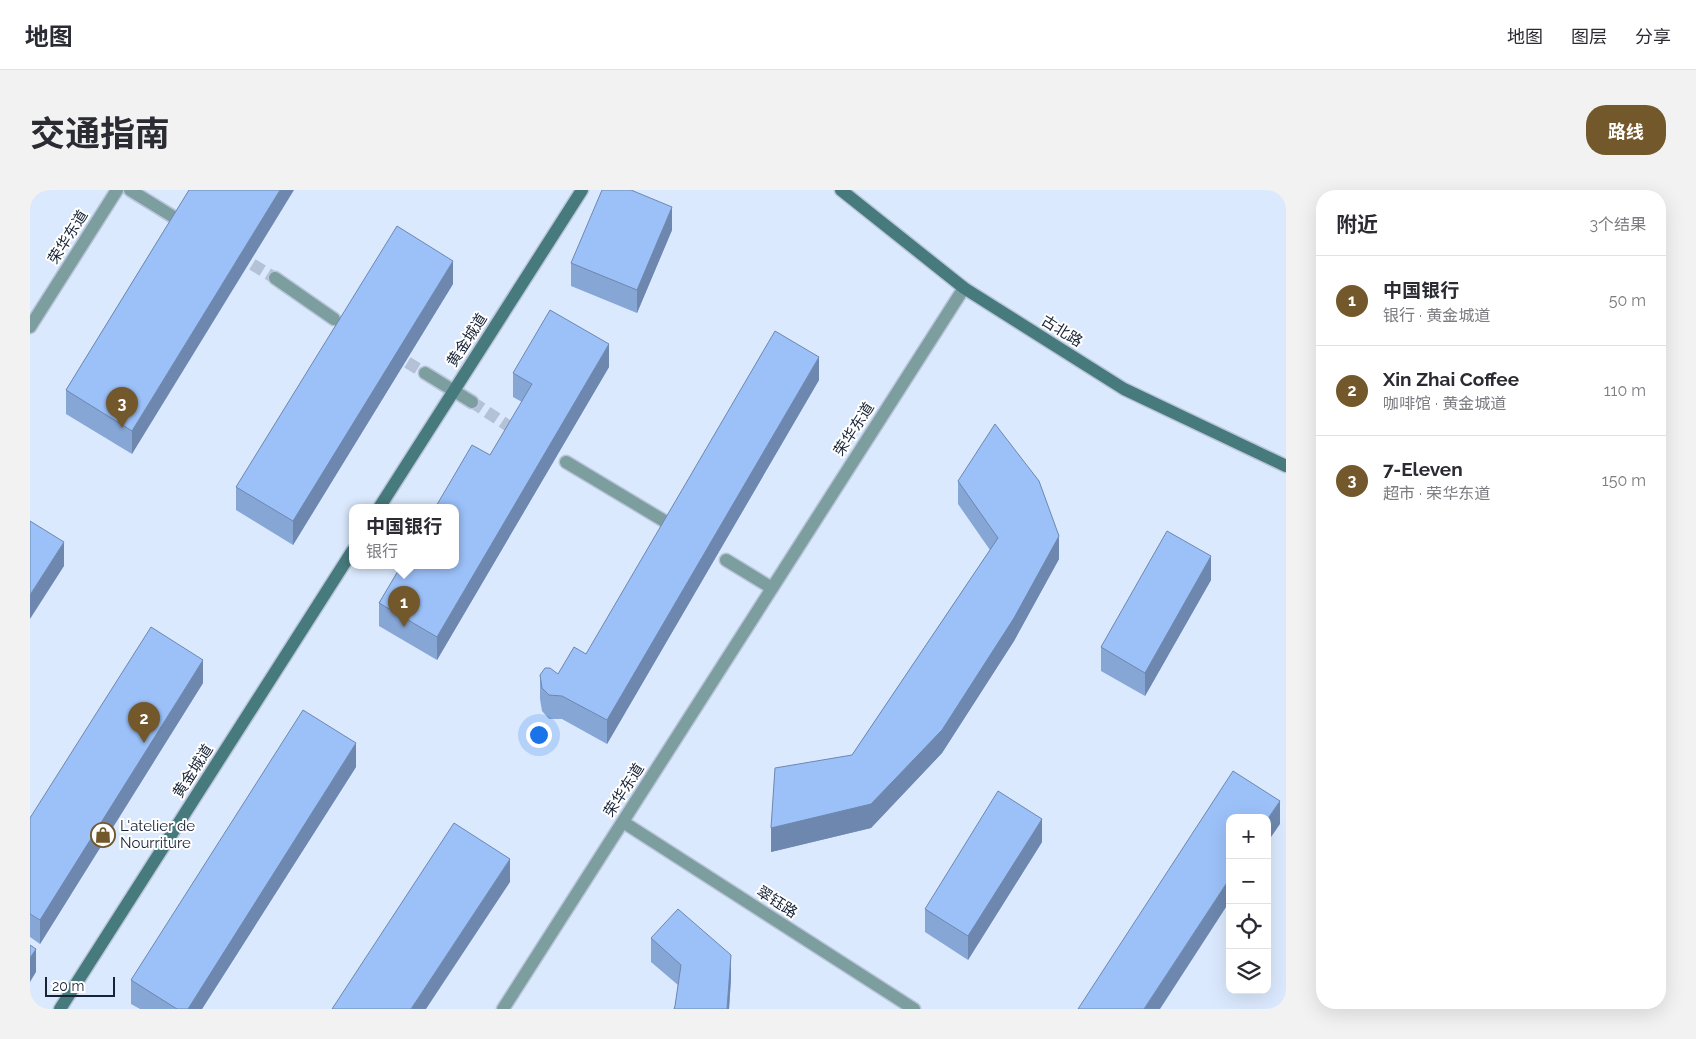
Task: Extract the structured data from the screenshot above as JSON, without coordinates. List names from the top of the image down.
{
  "streets": {
    "street": [
      "荣华东道",
      "古北路",
      "黄金城道",
      "翠钰路"
    ]
  },
  "crossings": [
    ["荣华东道", "古北路"],
    ["荣华东道", "翠钰路"]
  ],
  "places": {
    "shop": ["L'atelier de Nourriture"]
  },
  "scale_bar": "20 m",
  "page": {
    "header": "地图",
    "nav": ["地图", "图层", "分享"],
    "title": "交通指南",
    "buttons": "路线",
    "heading": ["附近", "3个结果"],
    "list": [
      {
        "mark": "1",
        "name": "中国银行",
        "note": "银行 · 黄金城道",
        "value": "50 m"
      },
      {
        "mark": "2",
        "name": "Xin Zhai Coffee",
        "note": "咖啡馆 · 黄金城道",
        "value": "110 m"
      },
      {
        "mark": "3",
        "name": "7-Eleven",
        "note": "超市 · 荣华东道",
        "value": "150 m"
      }
    ],
    "pins": ["3", "1", "2"],
    "popup": ["中国银行", "银行"],
    "map_buttons": ["+", "−"],
    "scale": "20 m"
  }
}
